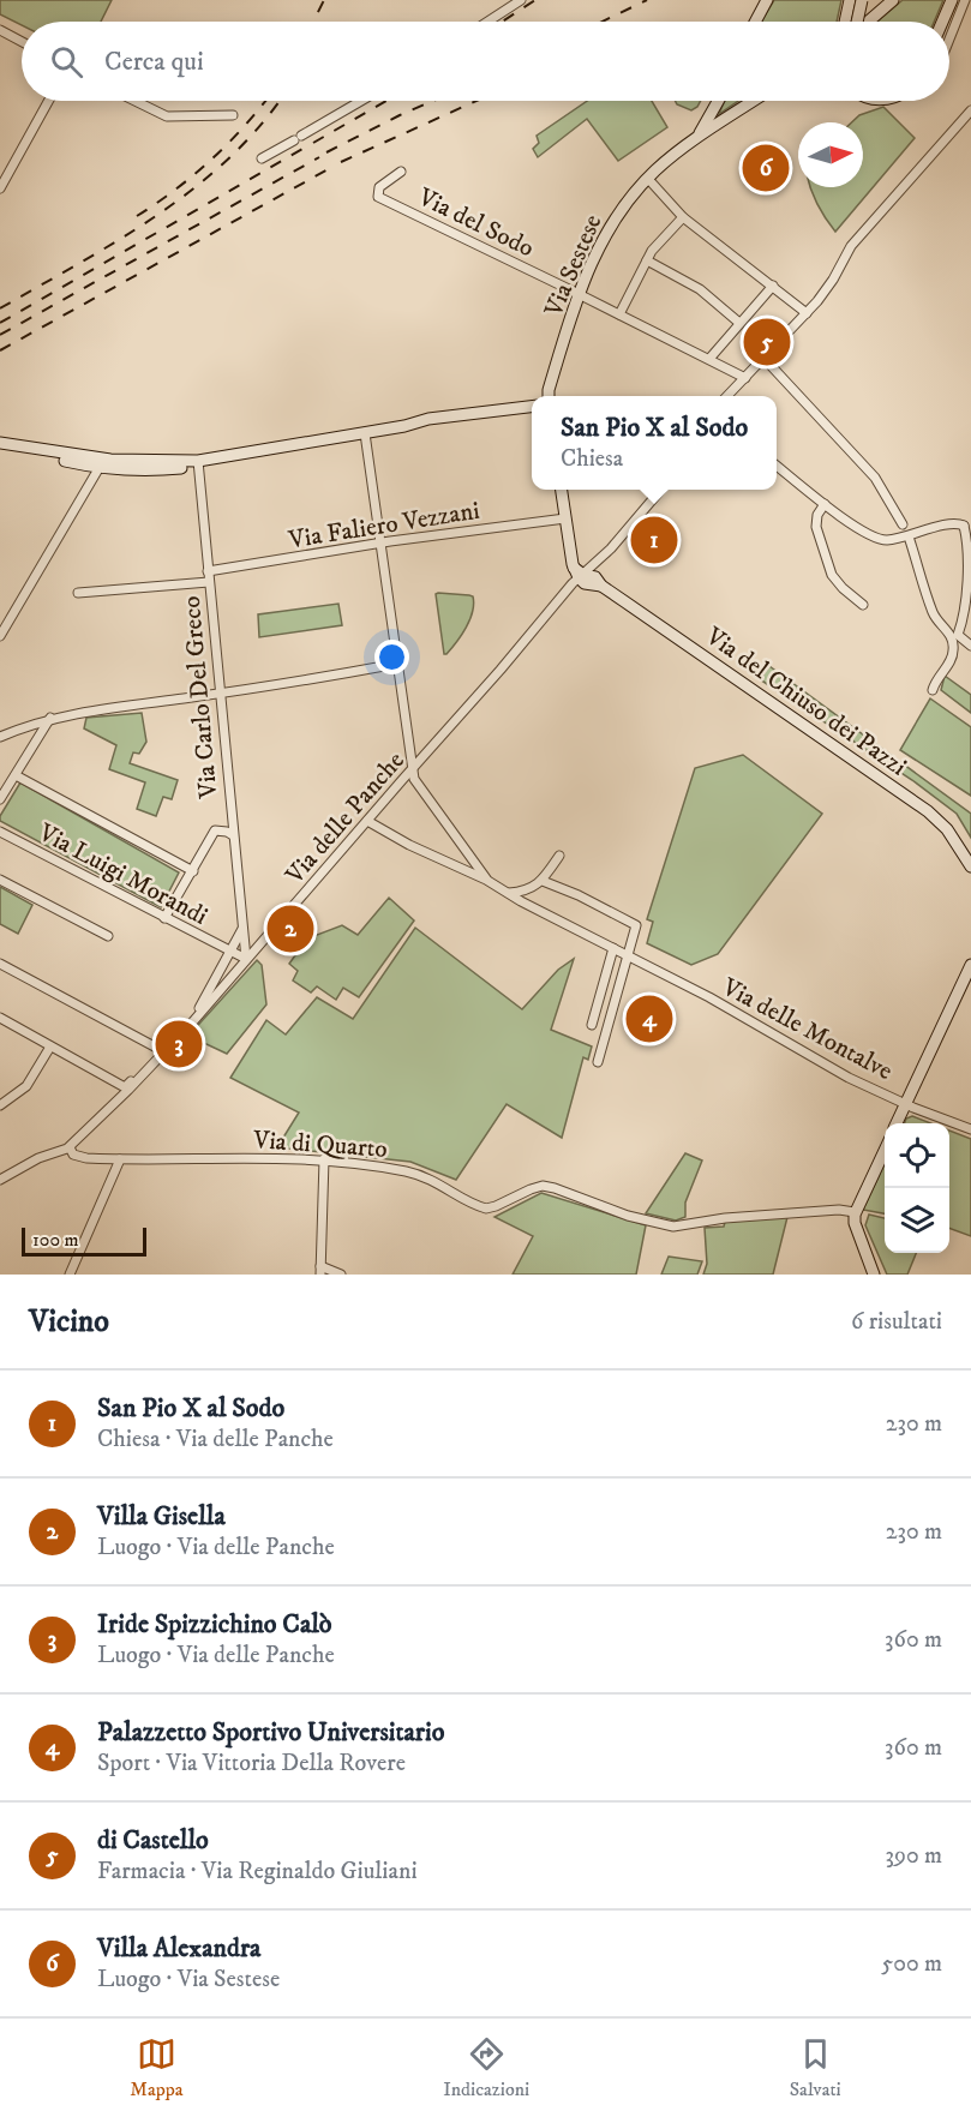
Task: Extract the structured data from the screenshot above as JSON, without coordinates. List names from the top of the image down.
{
  "streets": {
    "main road": ["Via Sestese", "Via del Chiuso dei Pazzi"],
    "street": [
      "Via del Sodo",
      "Via Faliero Vezzani",
      "Via Carlo Del Greco",
      "Via delle Panche",
      "Via Luigi Morandi",
      "Via delle Montalve",
      "Via di Quarto"
    ]
  },
  "crossings": [
    ["Via del Sodo", "Via Sestese"],
    ["Via Faliero Vezzani", "Via Carlo Del Greco"],
    ["Via Carlo Del Greco", "Via delle Panche"],
    ["Via Carlo Del Greco", "Via Luigi Morandi"],
    ["Via del Chiuso dei Pazzi", "Via delle Panche"],
    ["Via delle Panche", "Via Luigi Morandi"],
    ["Via delle Panche", "Via delle Montalve"],
    ["Via delle Panche", "Via di Quarto"]
  ],
  "scale_bar": "100 m",
  "north": "right",
  "page": {
    "search": "Cerca qui",
    "pins": [
      "6",
      "5",
      "1",
      "2",
      "4",
      "3"
    ],
    "popup": ["San Pio X al Sodo", "Chiesa"],
    "scale": "100 m",
    "heading": ["Vicino", "6 risultati"],
    "list": [
      {
        "mark": "1",
        "name": "San Pio X al Sodo",
        "note": "Chiesa · Via delle Panche",
        "value": "230 m"
      },
      {
        "mark": "2",
        "name": "Villa Gisella",
        "note": "Luogo · Via delle Panche",
        "value": "230 m"
      },
      {
        "mark": "3",
        "name": "Iride Spizzichino Calò",
        "note": "Luogo · Via delle Panche",
        "value": "360 m"
      },
      {
        "mark": "4",
        "name": "Palazzetto Sportivo Universitario",
        "note": "Sport · Via Vittoria Della Rovere",
        "value": "360 m"
      },
      {
        "mark": "5",
        "name": "di Castello",
        "note": "Farmacia · Via Reginaldo Giuliani",
        "value": "390 m"
      },
      {
        "mark": "6",
        "name": "Villa Alexandra",
        "note": "Luogo · Via Sestese",
        "value": "500 m"
      }
    ],
    "nav": ["Mappa", "Indicazioni", "Salvati"]
  }
}
